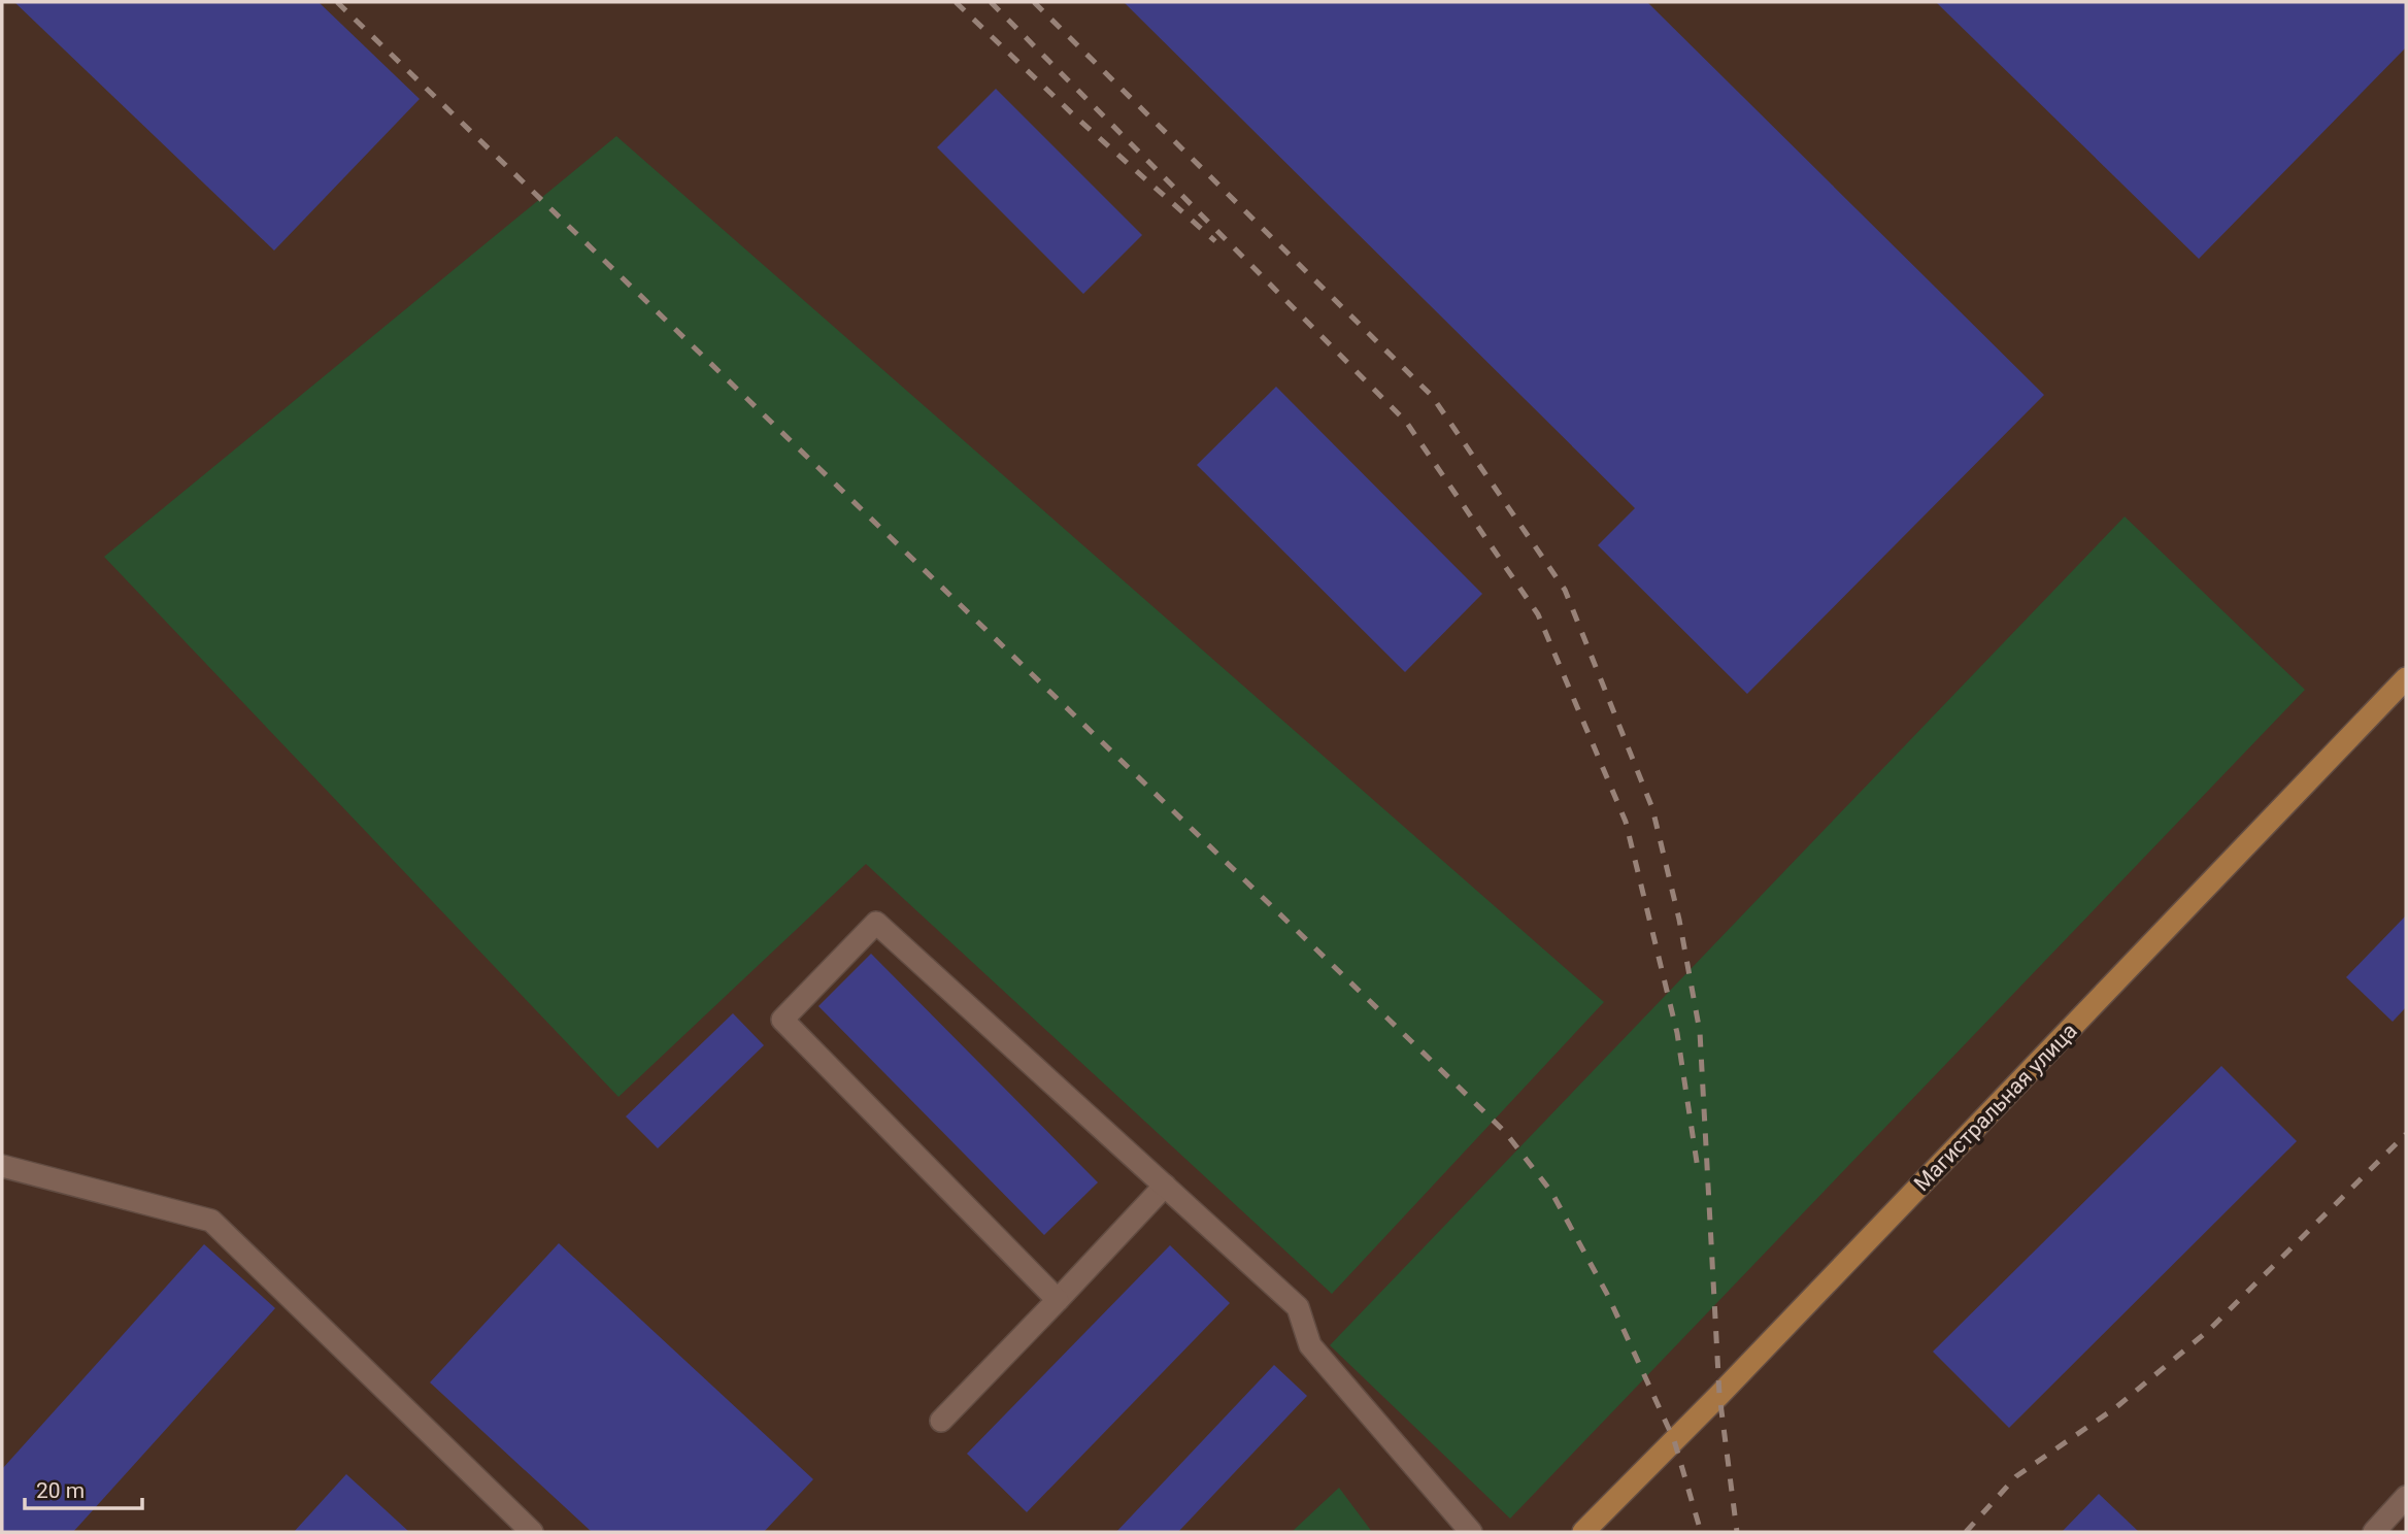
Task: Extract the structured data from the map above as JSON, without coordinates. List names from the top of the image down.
{
  "streets": {
    "main road": ["Магистральная улица"]
  },
  "scale_bar": "20 m"
}
